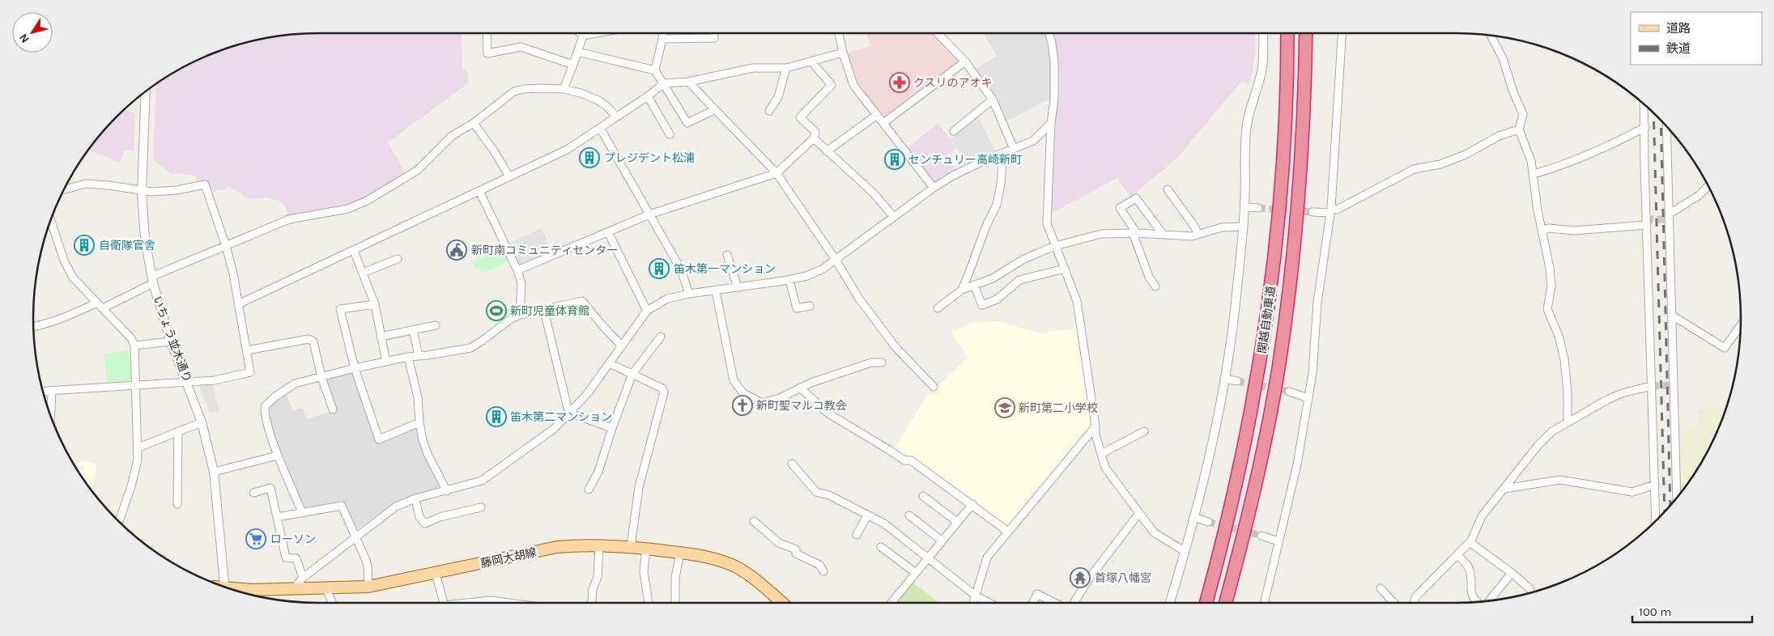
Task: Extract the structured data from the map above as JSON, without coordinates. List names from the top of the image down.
{
  "streets": {
    "highway": ["関越自動車道"],
    "main road": ["藤岡大胡線"],
    "street": ["いちょう並木通り"]
  },
  "places": {
    "pharmacy": ["クスリのアオキ"],
    "building": [
      "プレジデント松浦",
      "センチュリー高崎新町",
      "自衛隊官舎",
      "笛木第一マンション",
      "笛木第二マンション"
    ],
    "public building": ["新町南コミュニティセンター"],
    "sports": ["新町児童体育館"],
    "church": ["新町聖マルコ教会"],
    "school or university": ["新町第二小学校"],
    "supermarket": ["ローソン"],
    "temple": ["首塚八幡宮"]
  },
  "legend": ["道路", "鉄道"],
  "scale_bar": "100 m",
  "north": "bottom left"
}
